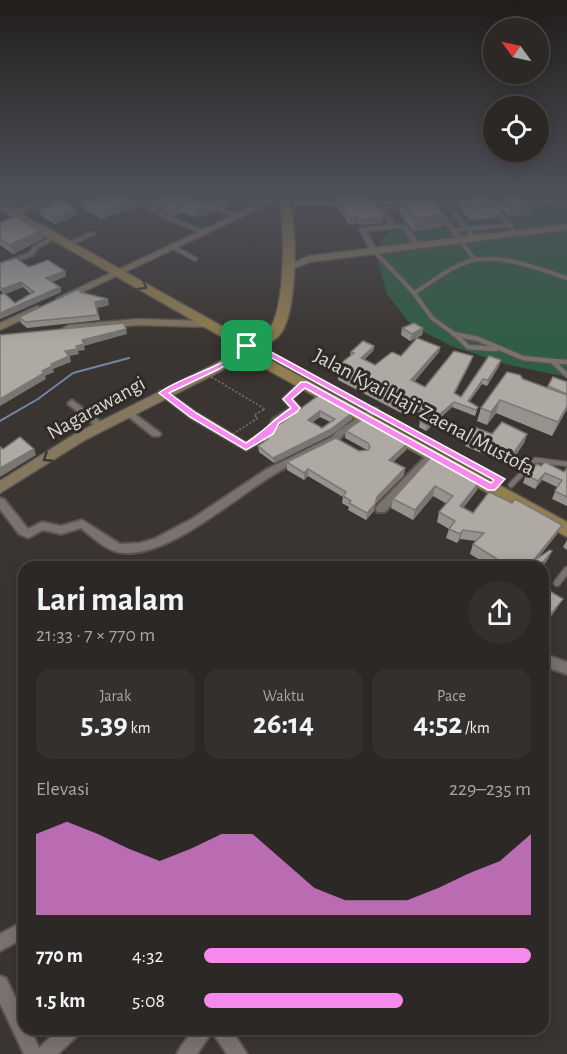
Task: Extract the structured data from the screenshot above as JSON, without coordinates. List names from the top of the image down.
{
  "streets": {
    "main road": ["Jalan Kyai Haji Zaenal Mustofa"],
    "street": ["Nagarawangi"]
  },
  "crossings": [
    ["Nagarawangi", "Jalan Kyai Haji Zaenal Mustofa"]
  ],
  "one_way": ["Nagarawangi"],
  "north": "top left",
  "page": {
    "heading": ["Lari malam", "21:33 · 7 × 770 m"],
    "stats": [
      ["Jarak", "5.39 km"],
      ["Waktu", "26:14"],
      ["Pace", "4:52 /km"]
    ],
    "chart": ["Elevasi", "229–235 m"],
    "list": [
      {
        "name": "770 m",
        "note": "4:32"
      },
      {
        "name": "1.5 km",
        "note": "5:08"
      }
    ]
  }
}
